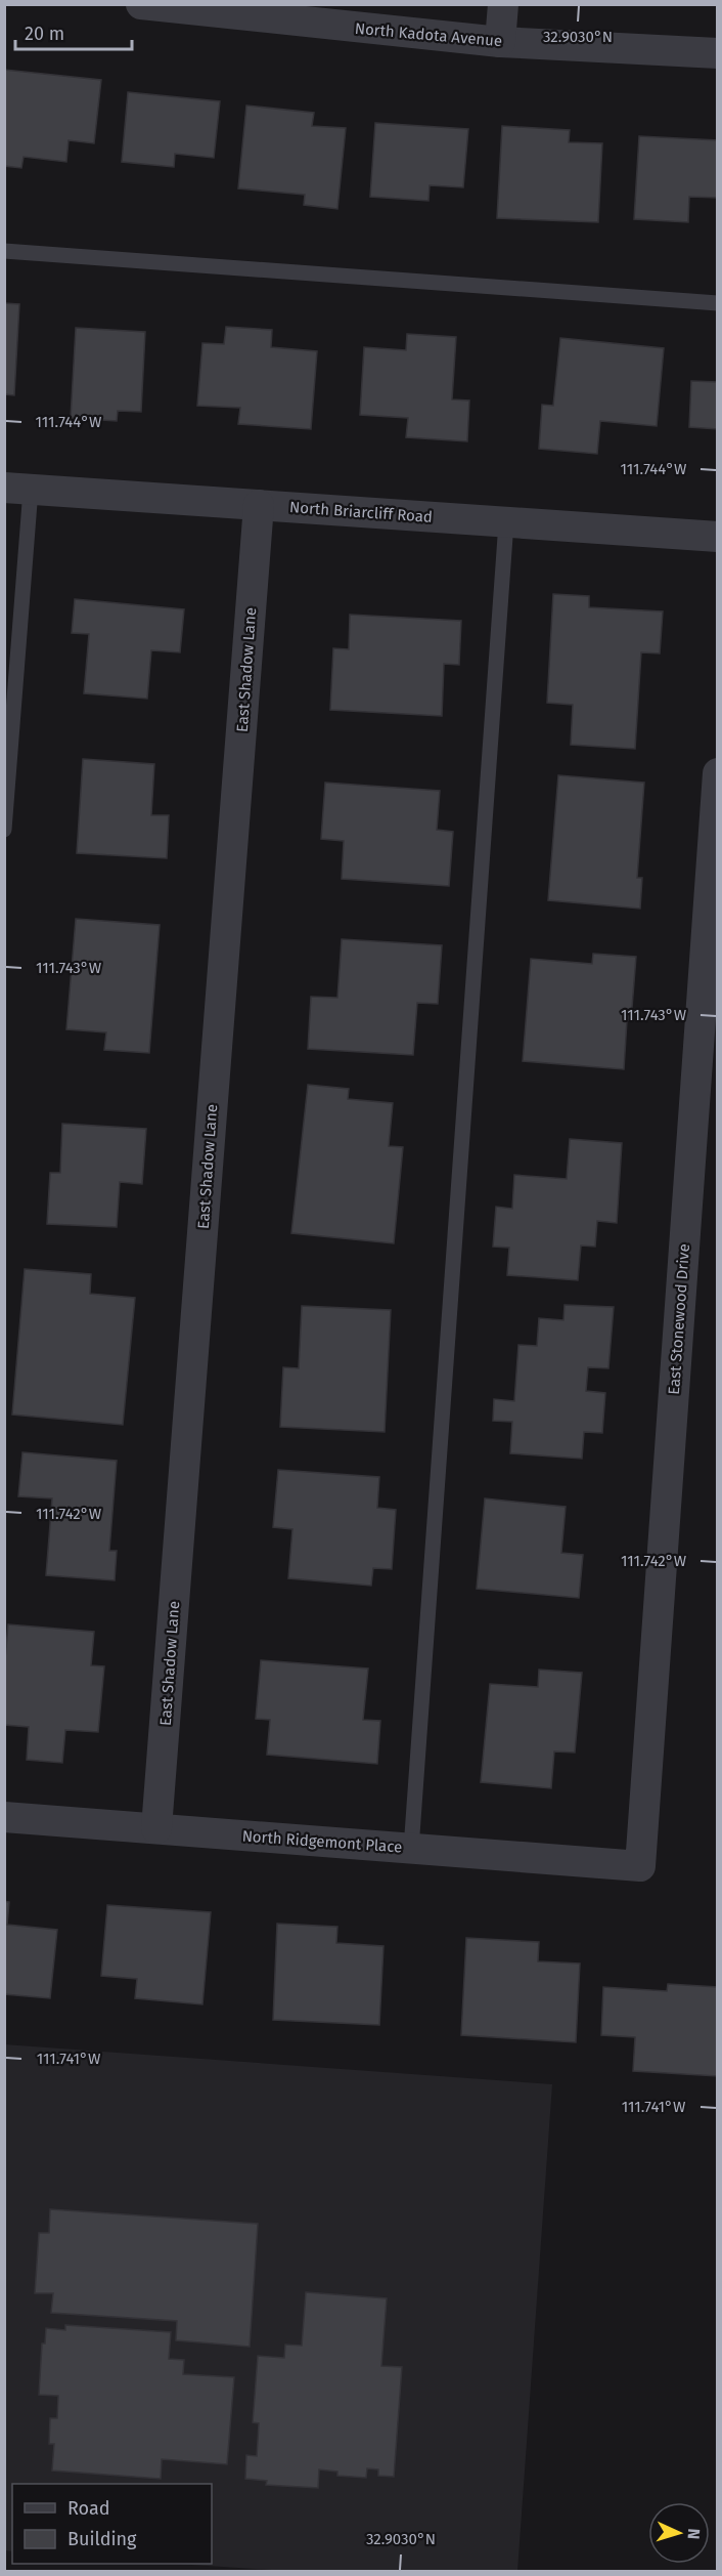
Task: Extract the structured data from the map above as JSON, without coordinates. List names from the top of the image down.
{
  "streets": {
    "street": [
      "North Kadota Avenue",
      "North Briarcliff Road",
      "East Shadow Lane",
      "East Stonewood Drive",
      "North Ridgemont Place"
    ]
  },
  "crossings": [
    ["North Briarcliff Road", "East Shadow Lane"],
    ["East Shadow Lane", "North Ridgemont Place"],
    ["East Stonewood Drive", "North Ridgemont Place"]
  ],
  "legend": ["Road", "Building"],
  "scale_bar": "20 m",
  "north": "right",
  "coordinates": [
    "32.9030°N",
    "111.744°W",
    "111.743°W",
    "111.742°W",
    "111.741°W"
  ]
}
